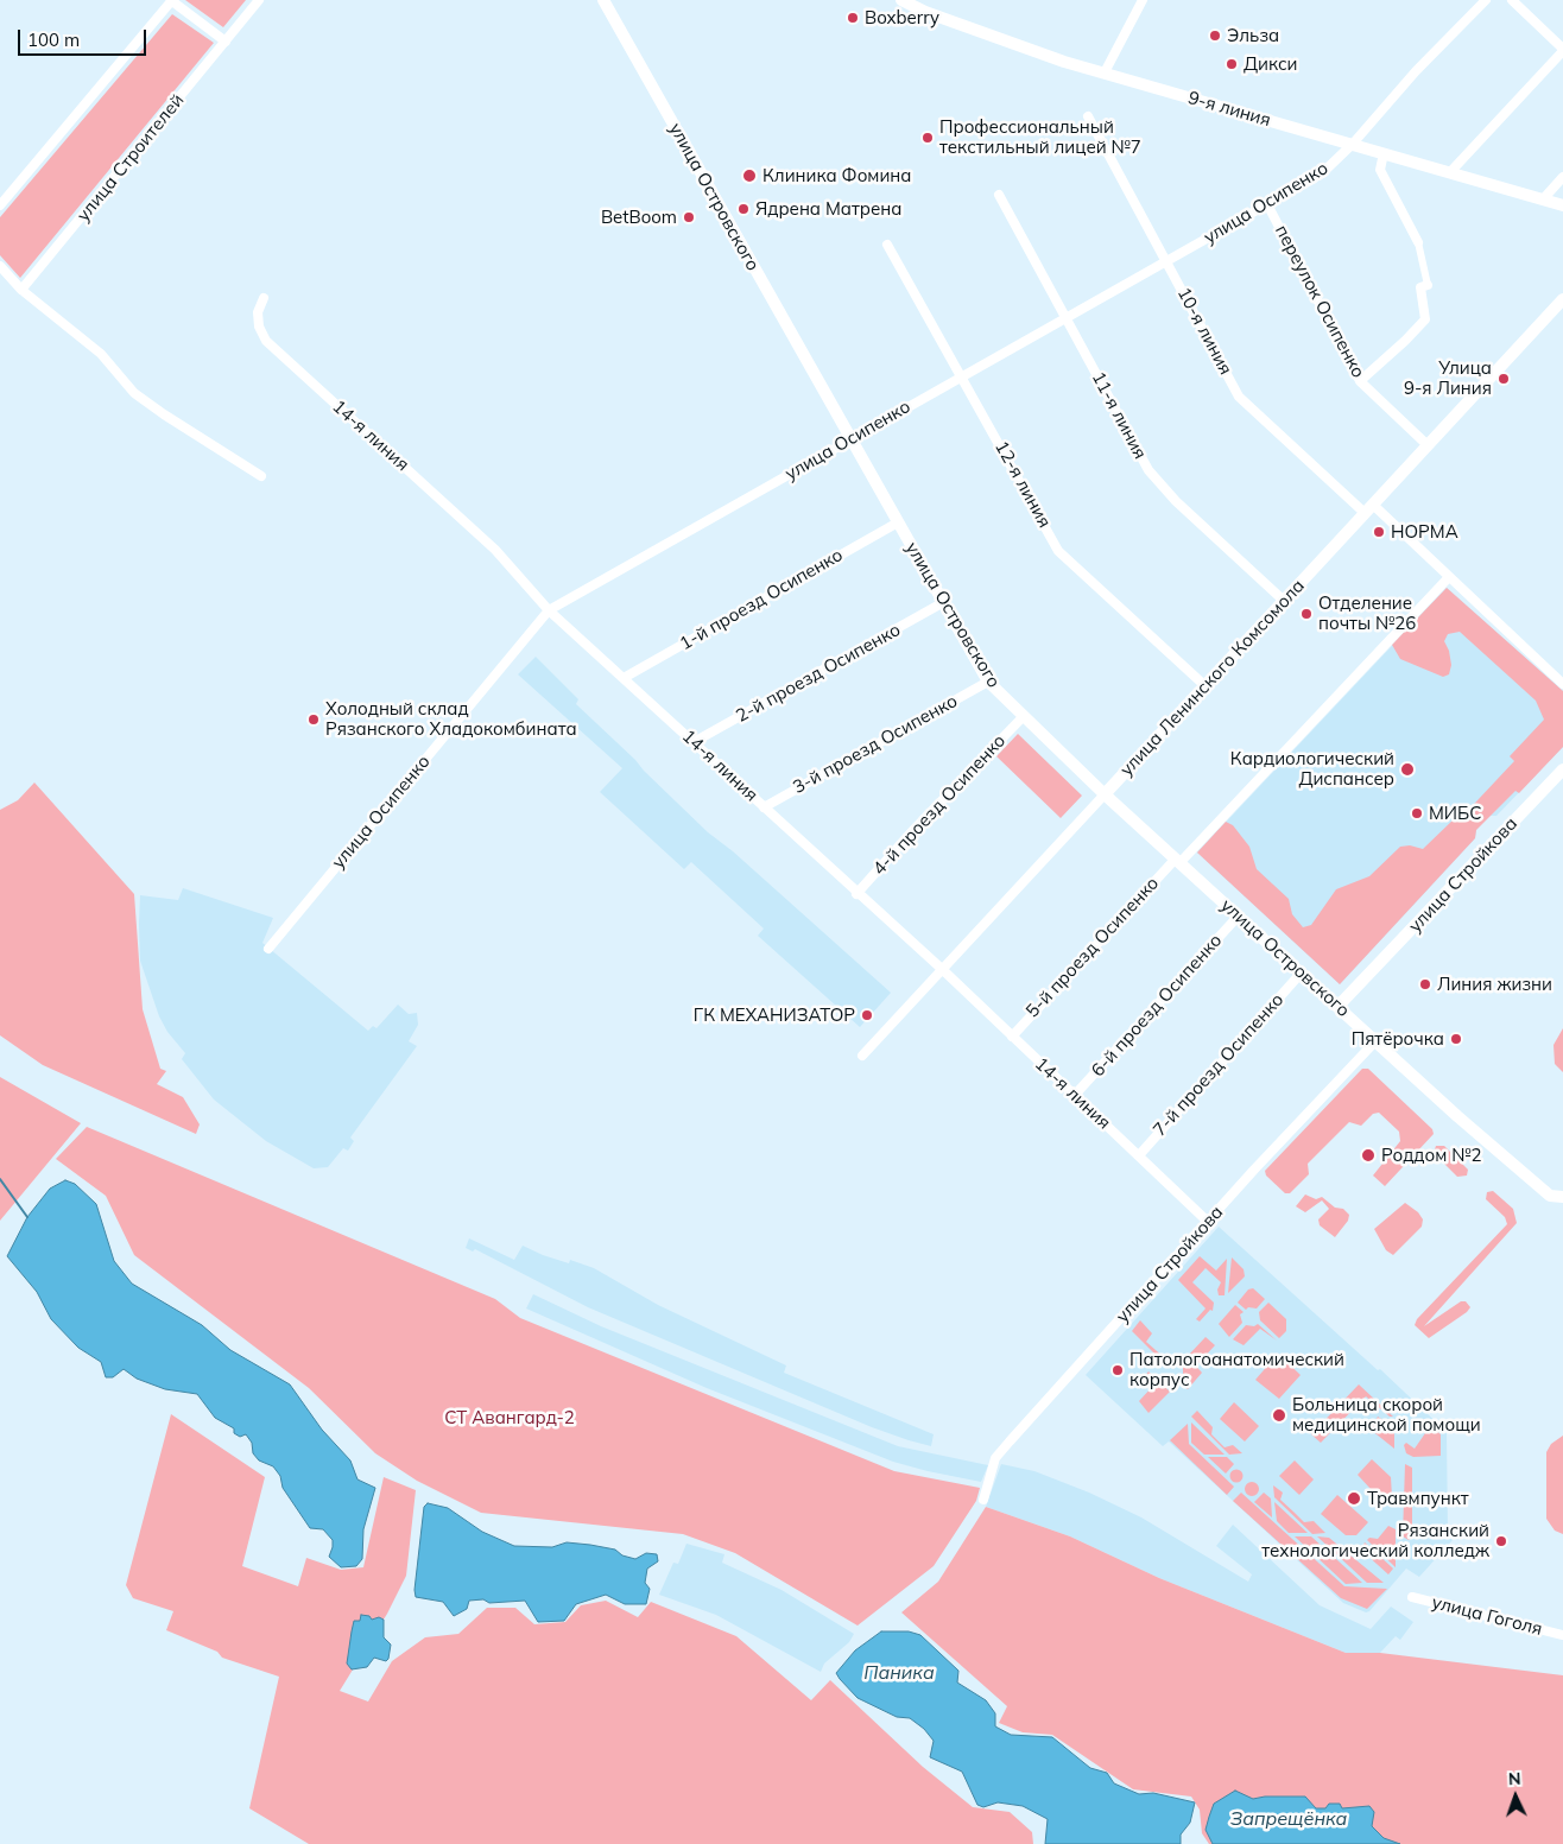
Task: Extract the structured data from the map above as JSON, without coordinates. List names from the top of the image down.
{
  "streets": {
    "street": [
      "9-я линия",
      "улица Строителей",
      "улица Островского",
      "улица Осипенко",
      "переулок Осипенко",
      "10-я линия",
      "11-я линия",
      "14-я линия",
      "12-я линия",
      "1-й проезд Осипенко",
      "2-й проезд Осипенко",
      "улица Ленинского Комсомола",
      "3-й проезд Осипенко",
      "4-й проезд Осипенко",
      "улица Стройкова",
      "5-й проезд Осипенко",
      "6-й проезд Осипенко",
      "7-й проезд Осипенко",
      "улица Гоголя"
    ]
  },
  "crossings": [
    ["9-я линия", "улица Осипенко"],
    ["улица Островского", "улица Осипенко"],
    ["улица Островского", "1-й проезд Осипенко"],
    ["улица Островского", "2-й проезд Осипенко"],
    ["улица Островского", "улица Ленинского Комсомола"],
    ["улица Островского", "3-й проезд Осипенко"],
    ["улица Островского", "4-й проезд Осипенко"],
    ["улица Островского", "улица Стройкова"],
    ["улица Островского", "5-й проезд Осипенко"],
    ["улица Островского", "6-й проезд Осипенко"],
    ["улица Островского", "7-й проезд Осипенко"],
    ["улица Осипенко", "переулок Осипенко"],
    ["улица Осипенко", "10-я линия"],
    ["улица Осипенко", "11-я линия"],
    ["улица Осипенко", "14-я линия"],
    ["улица Осипенко", "12-я линия"],
    ["переулок Осипенко", "улица Ленинского Комсомола"],
    ["10-я линия", "улица Ленинского Комсомола"],
    ["10-я линия", "5-й проезд Осипенко"],
    ["11-я линия", "улица Ленинского Комсомола"],
    ["14-я линия", "1-й проезд Осипенко"],
    ["14-я линия", "2-й проезд Осипенко"],
    ["14-я линия", "улица Ленинского Комсомола"],
    ["14-я линия", "3-й проезд Осипенко"],
    ["14-я линия", "4-й проезд Осипенко"],
    ["14-я линия", "улица Стройкова"],
    ["14-я линия", "5-й проезд Осипенко"],
    ["14-я линия", "6-й проезд Осипенко"],
    ["14-я линия", "7-й проезд Осипенко"],
    ["12-я линия", "улица Ленинского Комсомола"]
  ],
  "water": ["Паника", "Запрещёнка"],
  "parks": ["СТ Авангард-2"],
  "places": [
    "Boxberry",
    "Эльза",
    "Дикси",
    "Профессиональный текстильный лицей №7",
    "Клиника Фомина",
    "Ядрена Матрена",
    "BetBoom",
    "Улица 9-я Линия",
    "НОРМА",
    "Отделение почты №26",
    "Холодный склад Рязанского Хладокомбината",
    "Кардиологический Диспансер",
    "МИБС",
    "Линия жизни",
    "ГК МЕХАНИЗАТОР",
    "Пятёрочка",
    "Роддом №2",
    "Патологоанатомический корпус",
    "Больница скорой медицинской помощи",
    "Травмпункт",
    "Рязанский технологический колледж"
  ],
  "scale_bar": "100 m",
  "north": "top"
}
